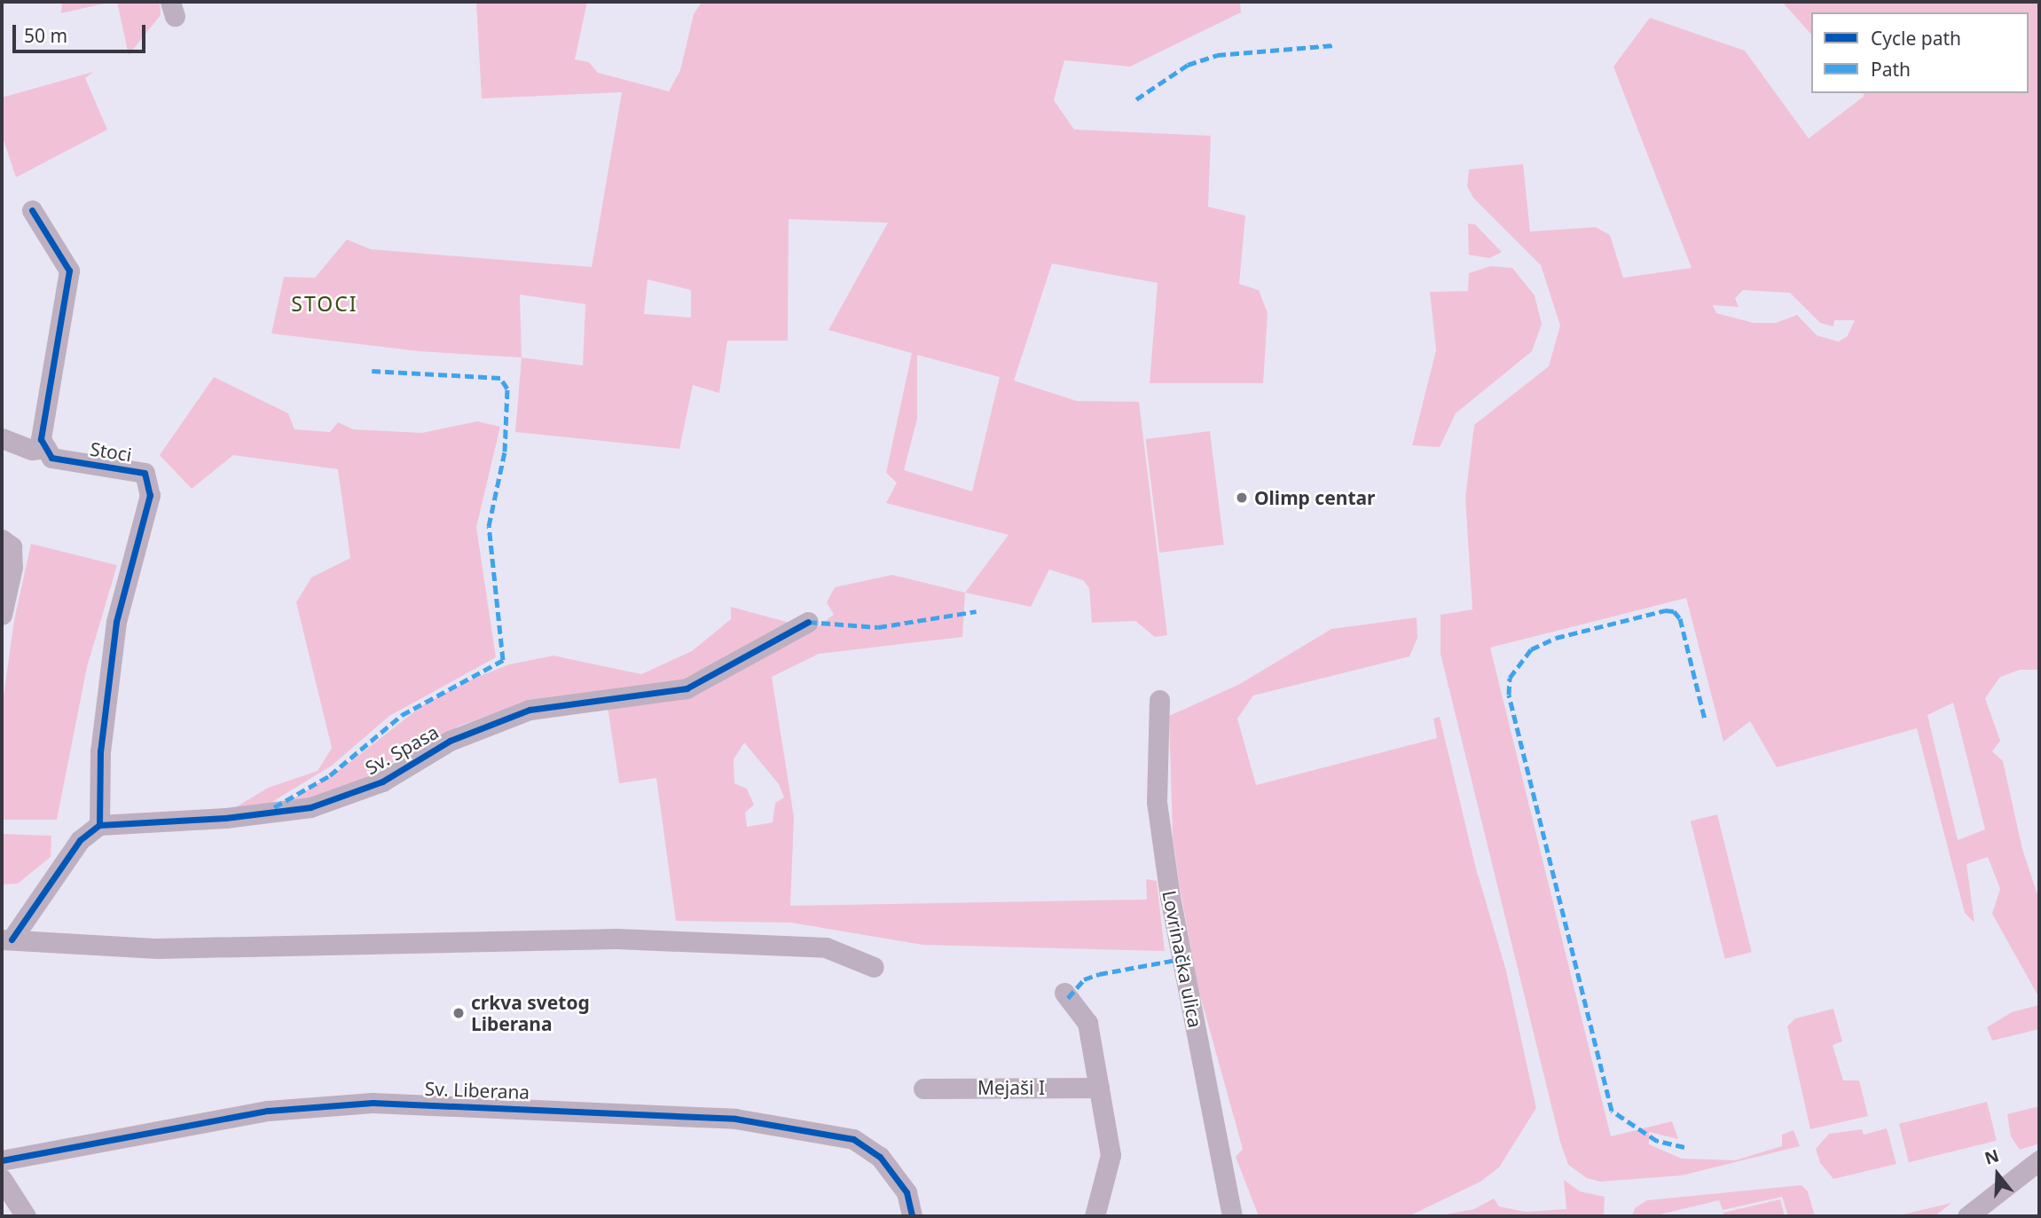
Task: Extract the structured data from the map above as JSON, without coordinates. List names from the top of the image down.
{
  "streets": {
    "street": [
      "Stoci",
      "Sv. Spasa",
      "Lovrinačka ulica",
      "Mejaši I",
      "Sv. Liberana"
    ]
  },
  "crossings": [
    ["Stoci", "Sv. Spasa"]
  ],
  "districts": ["STOCI"],
  "places": ["Olimp centar", "crkva svetog Liberana"],
  "legend": ["Cycle path", "Path"],
  "scale_bar": "50 m",
  "north": "top"
}
